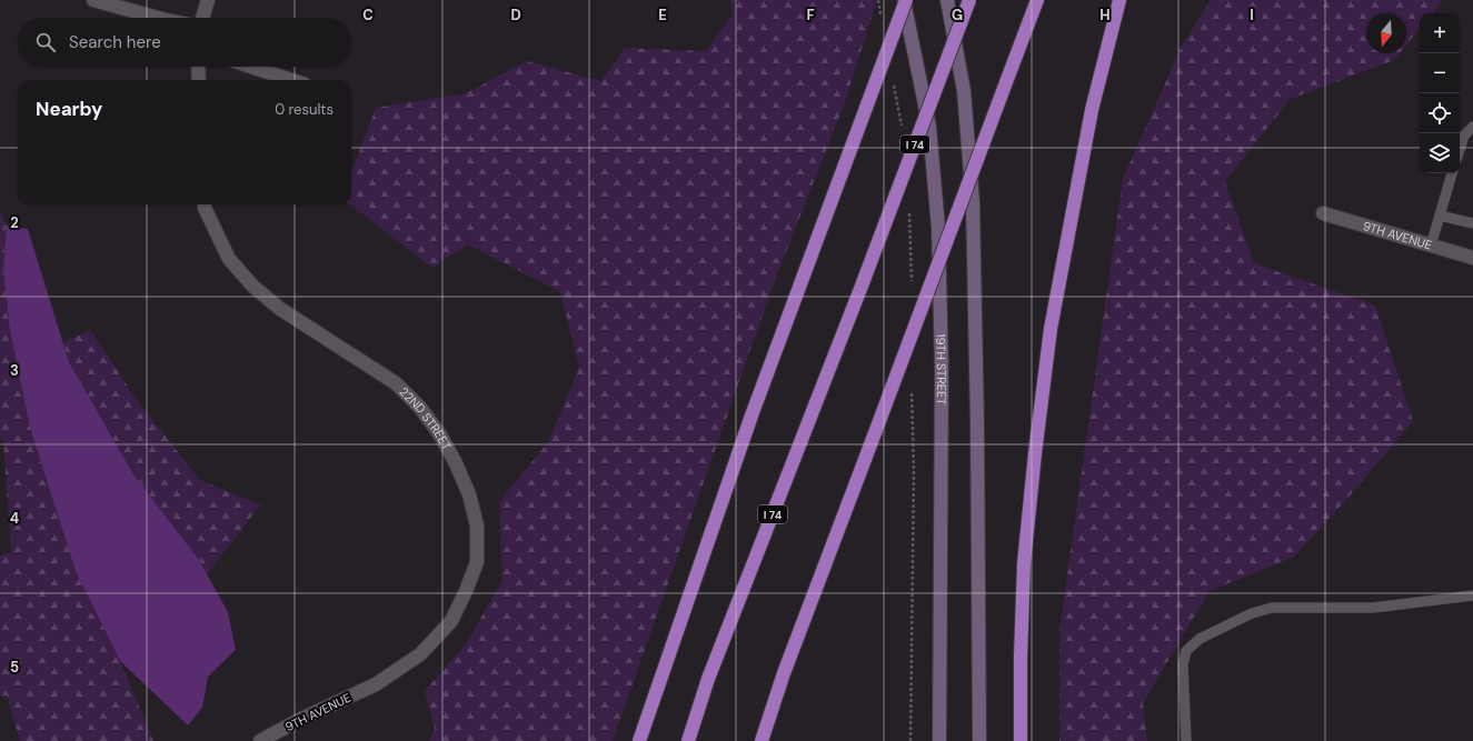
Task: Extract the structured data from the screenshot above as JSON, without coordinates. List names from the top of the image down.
{
  "streets": {
    "highway": ["I 74"],
    "main road": ["19TH STREET"],
    "street": ["9TH AVENUE", "22ND STREET"]
  },
  "crossings": [
    ["9TH AVENUE", "22ND STREET"]
  ],
  "north": "bottom",
  "page": {
    "map_buttons": ["+", "−"],
    "search": "Search here",
    "heading": ["Nearby", "0 results"]
  },
  "grid": {
    "columns": [
      "C",
      "D",
      "E",
      "F",
      "G",
      "H",
      "I"
    ],
    "rows": [
      "2",
      "3",
      "4",
      "5"
    ]
  }
}
